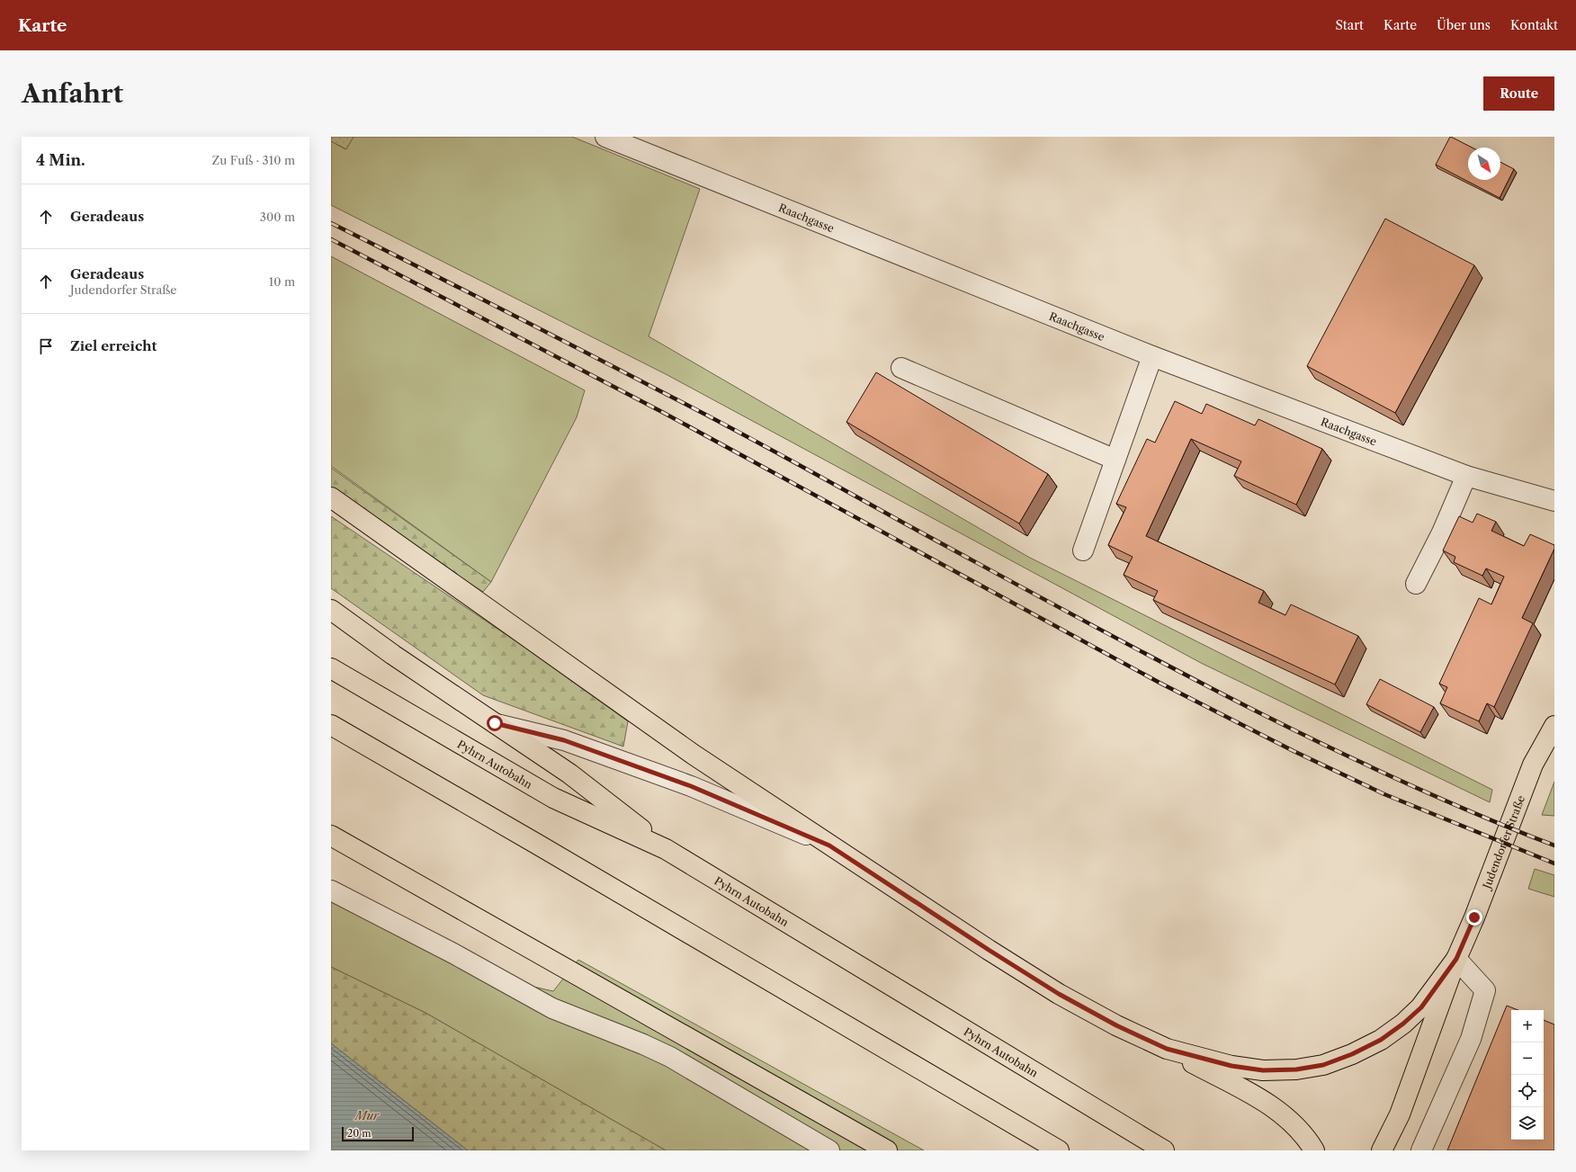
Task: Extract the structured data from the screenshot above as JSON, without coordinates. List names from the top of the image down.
{
  "streets": {
    "main road": ["Pyhrn Autobahn", "Judendorfer Straße"],
    "street": ["Raachgasse"]
  },
  "water": ["Mur"],
  "scale_bar": "20 m",
  "north": "bottom right",
  "page": {
    "header": "Karte",
    "nav": [
      "Start",
      "Karte",
      "Über uns",
      "Kontakt"
    ],
    "buttons": "Route",
    "title": "Anfahrt",
    "heading": ["4 Min.", "Zu Fuß · 310 m"],
    "list": [
      ["Geradeaus", "300 m"],
      ["Geradeaus", "Judendorfer Straße", "10 m"],
      "Ziel erreicht"
    ],
    "map_buttons": ["+", "−"],
    "scale": "20 m"
  }
}
